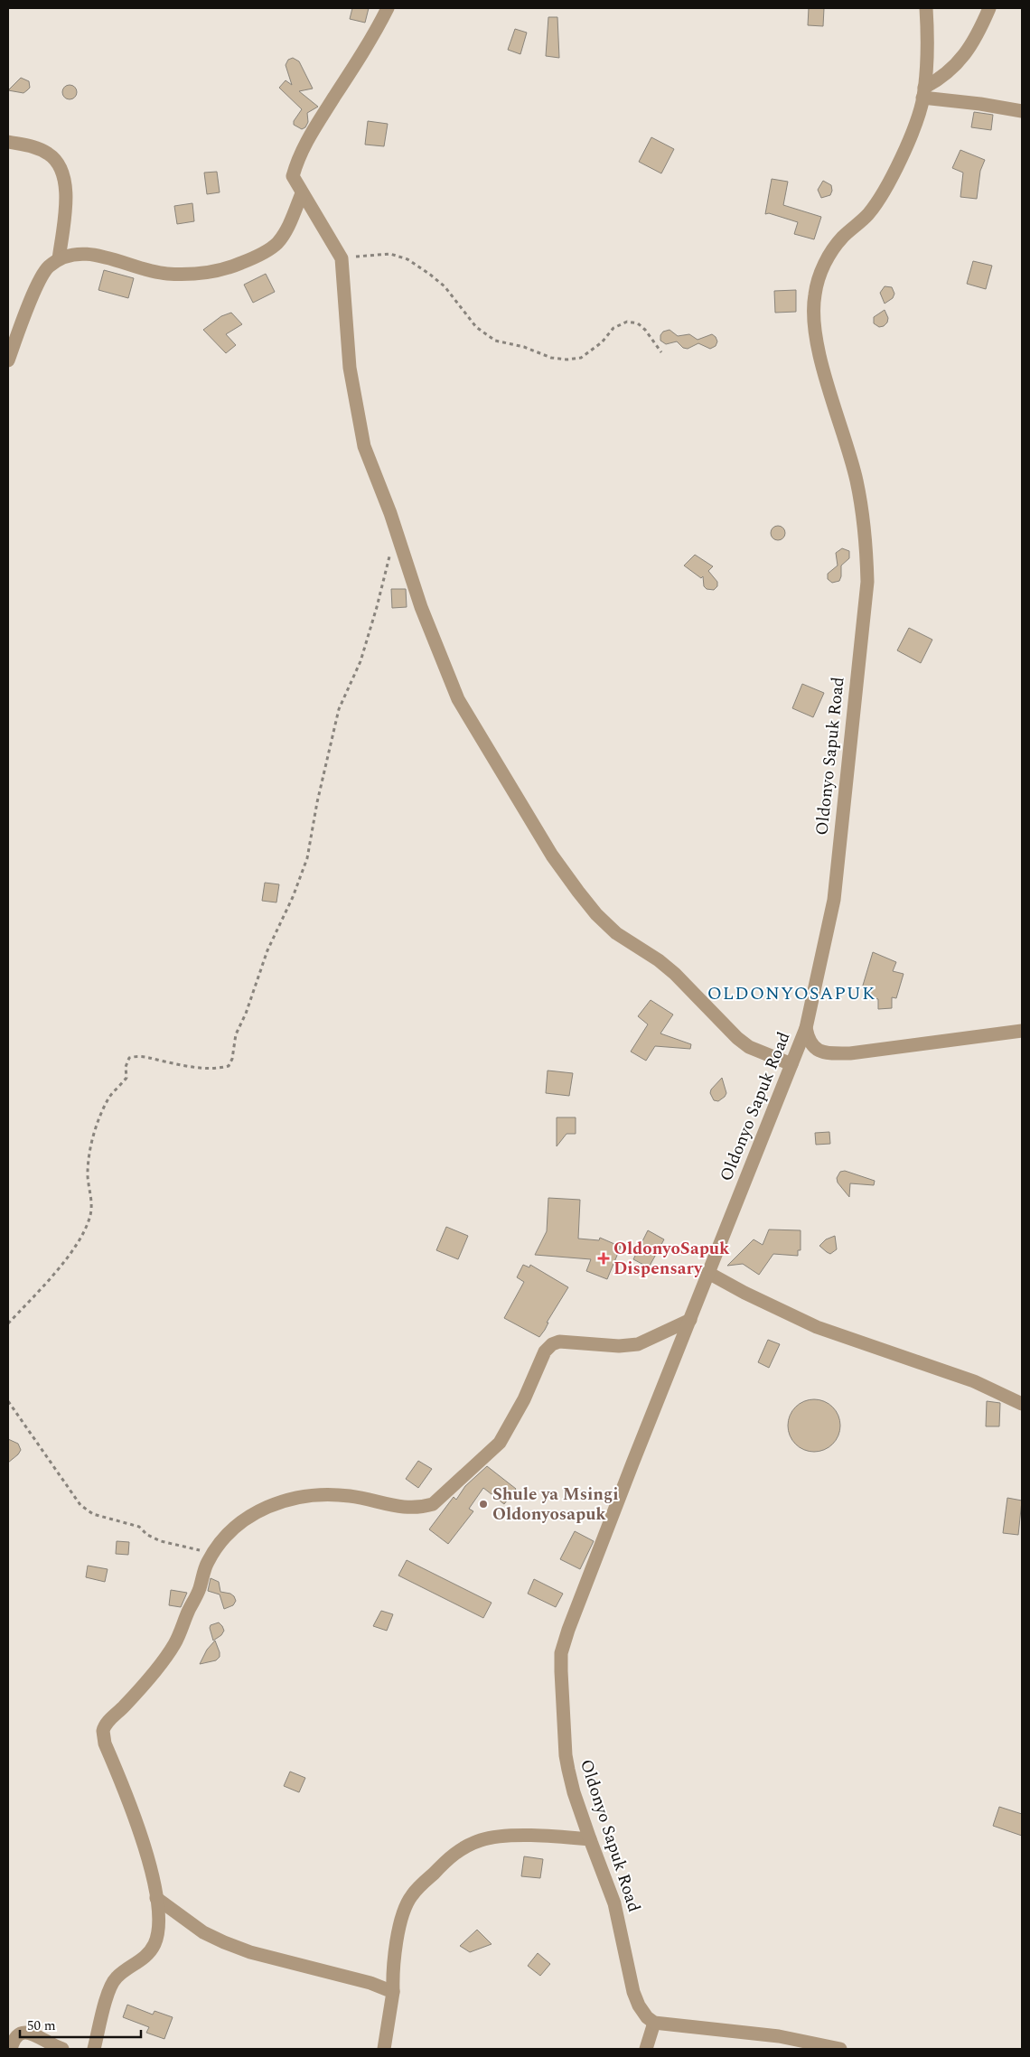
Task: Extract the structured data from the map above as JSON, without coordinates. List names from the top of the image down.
{
  "streets": {
    "street": ["Oldonyo Sapuk Road"]
  },
  "districts": ["OLDONYOSAPUK"],
  "places": {
    "health": ["OldonyoSapuk Dispensary"],
    "other": ["Shule ya Msingi Oldonyosapuk"]
  },
  "scale_bar": "50 m"
}
